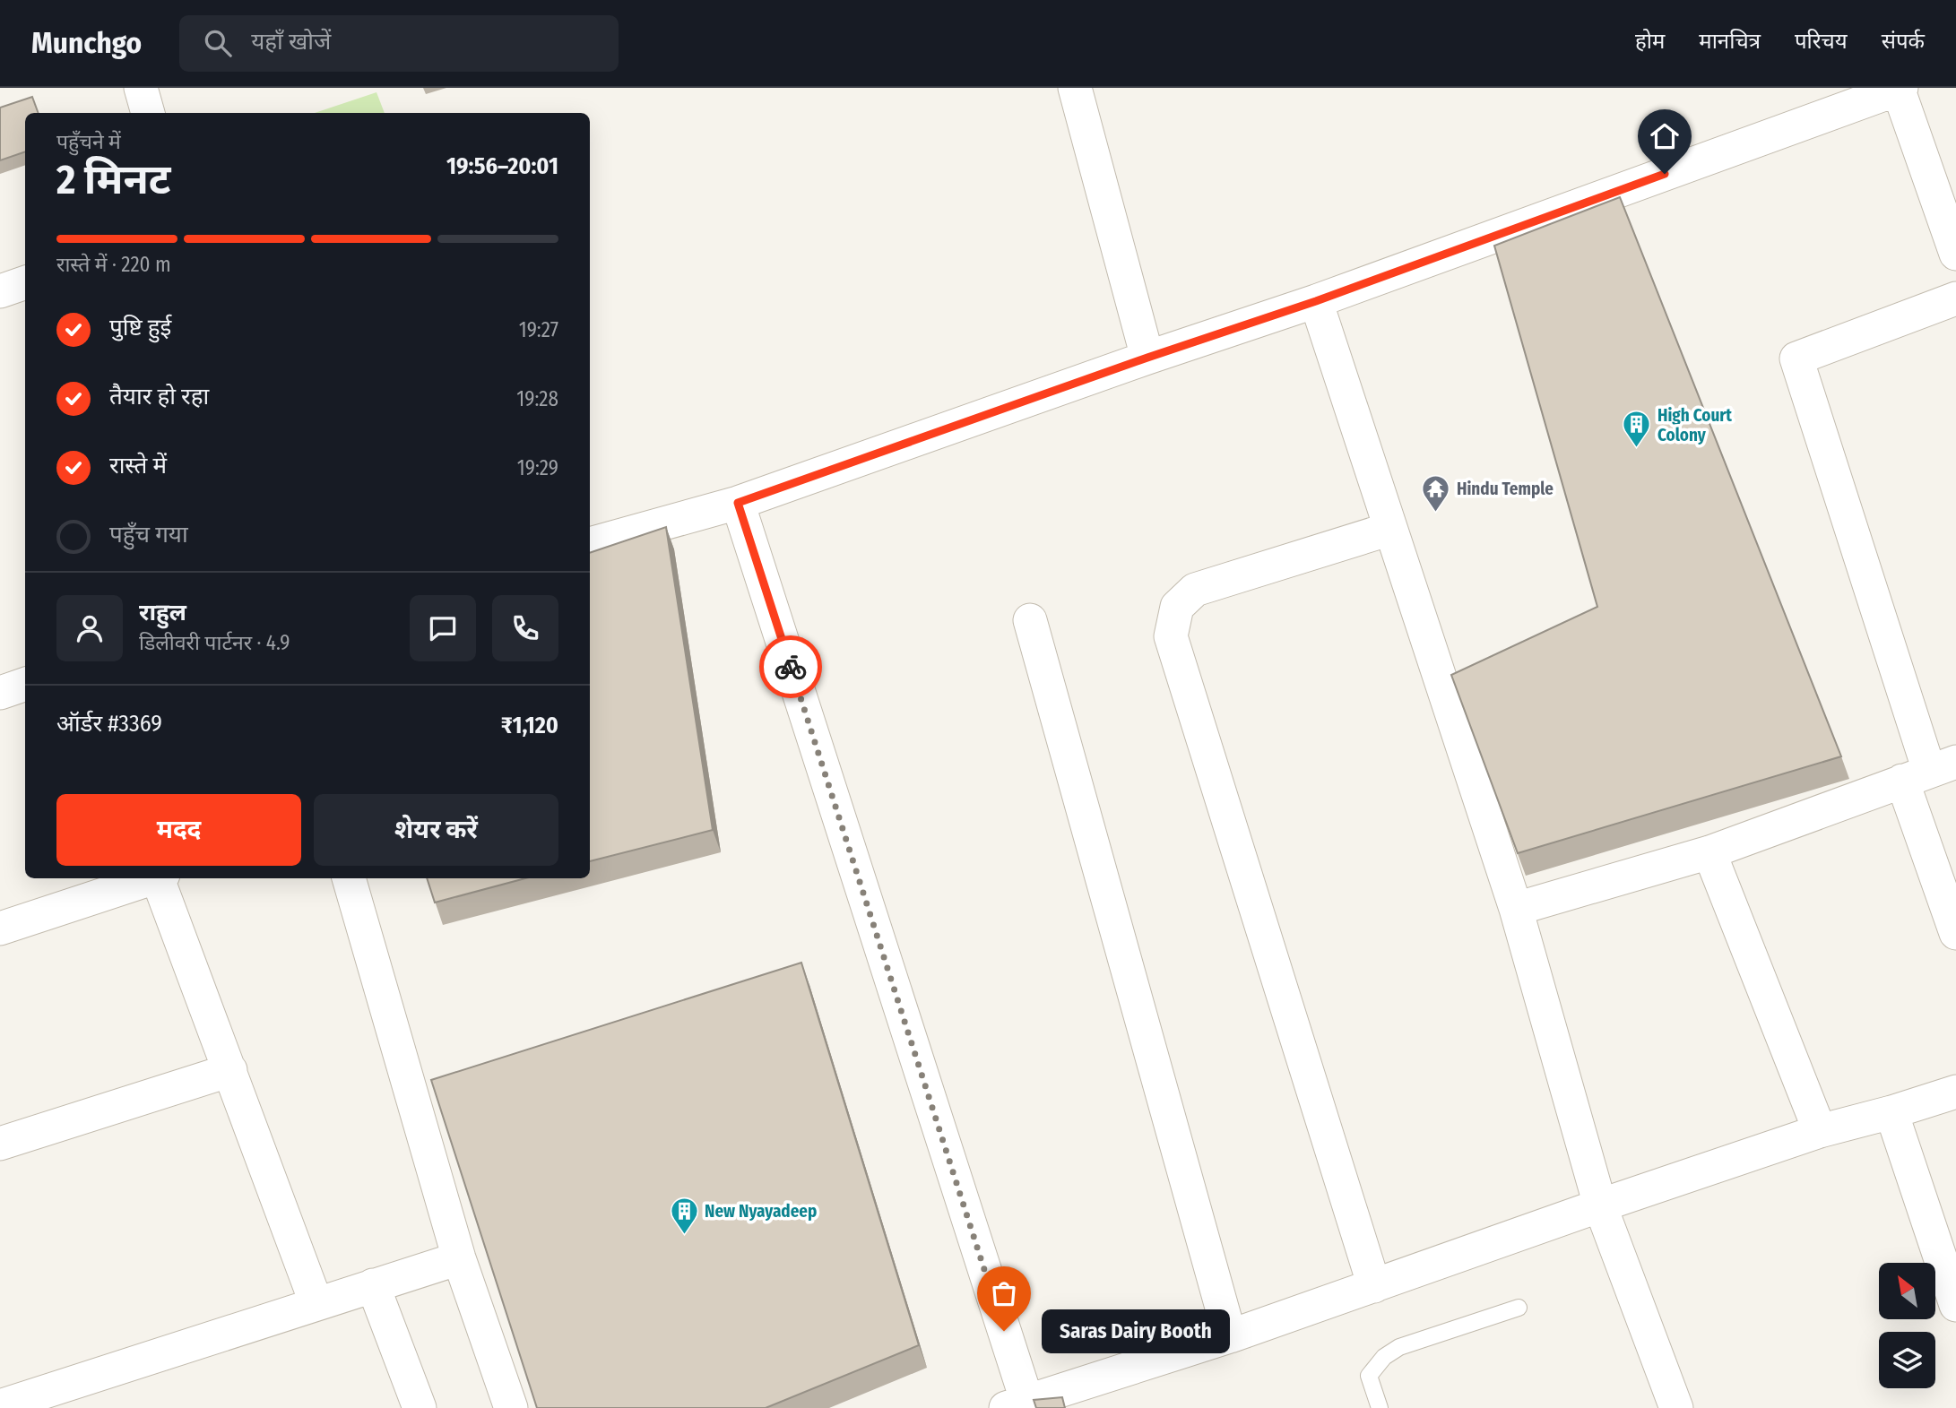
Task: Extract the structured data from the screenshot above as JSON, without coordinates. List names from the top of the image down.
{
  "places": {
    "building": ["High Court Colony", "New Nyayadeep"],
    "temple": ["Hindu Temple"],
    "other": ["Saras Dairy Booth"]
  },
  "north": "top left",
  "page": {
    "header": "Munchgo",
    "search": "यहाँ खोजें",
    "nav": [
      "होम",
      "मानचित्र",
      "परिचय",
      "संपर्क"
    ],
    "heading": ["2 मिनट", "पहुँचने में", "19:56–20:01"],
    "panel": [
      "राहुल",
      "डिलीवरी पार्टनर · 4.9",
      "ऑर्डर #3369",
      "₹1,120"
    ],
    "bar": "रास्ते में · 220 m",
    "list": [
      ["पुष्टि हुई", "19:27"],
      ["तैयार हो रहा", "19:28"],
      ["रास्ते में", "19:29"],
      "पहुँच गया"
    ],
    "buttons": ["मदद", "शेयर करें"],
    "bubble": "Saras Dairy Booth"
  }
}
